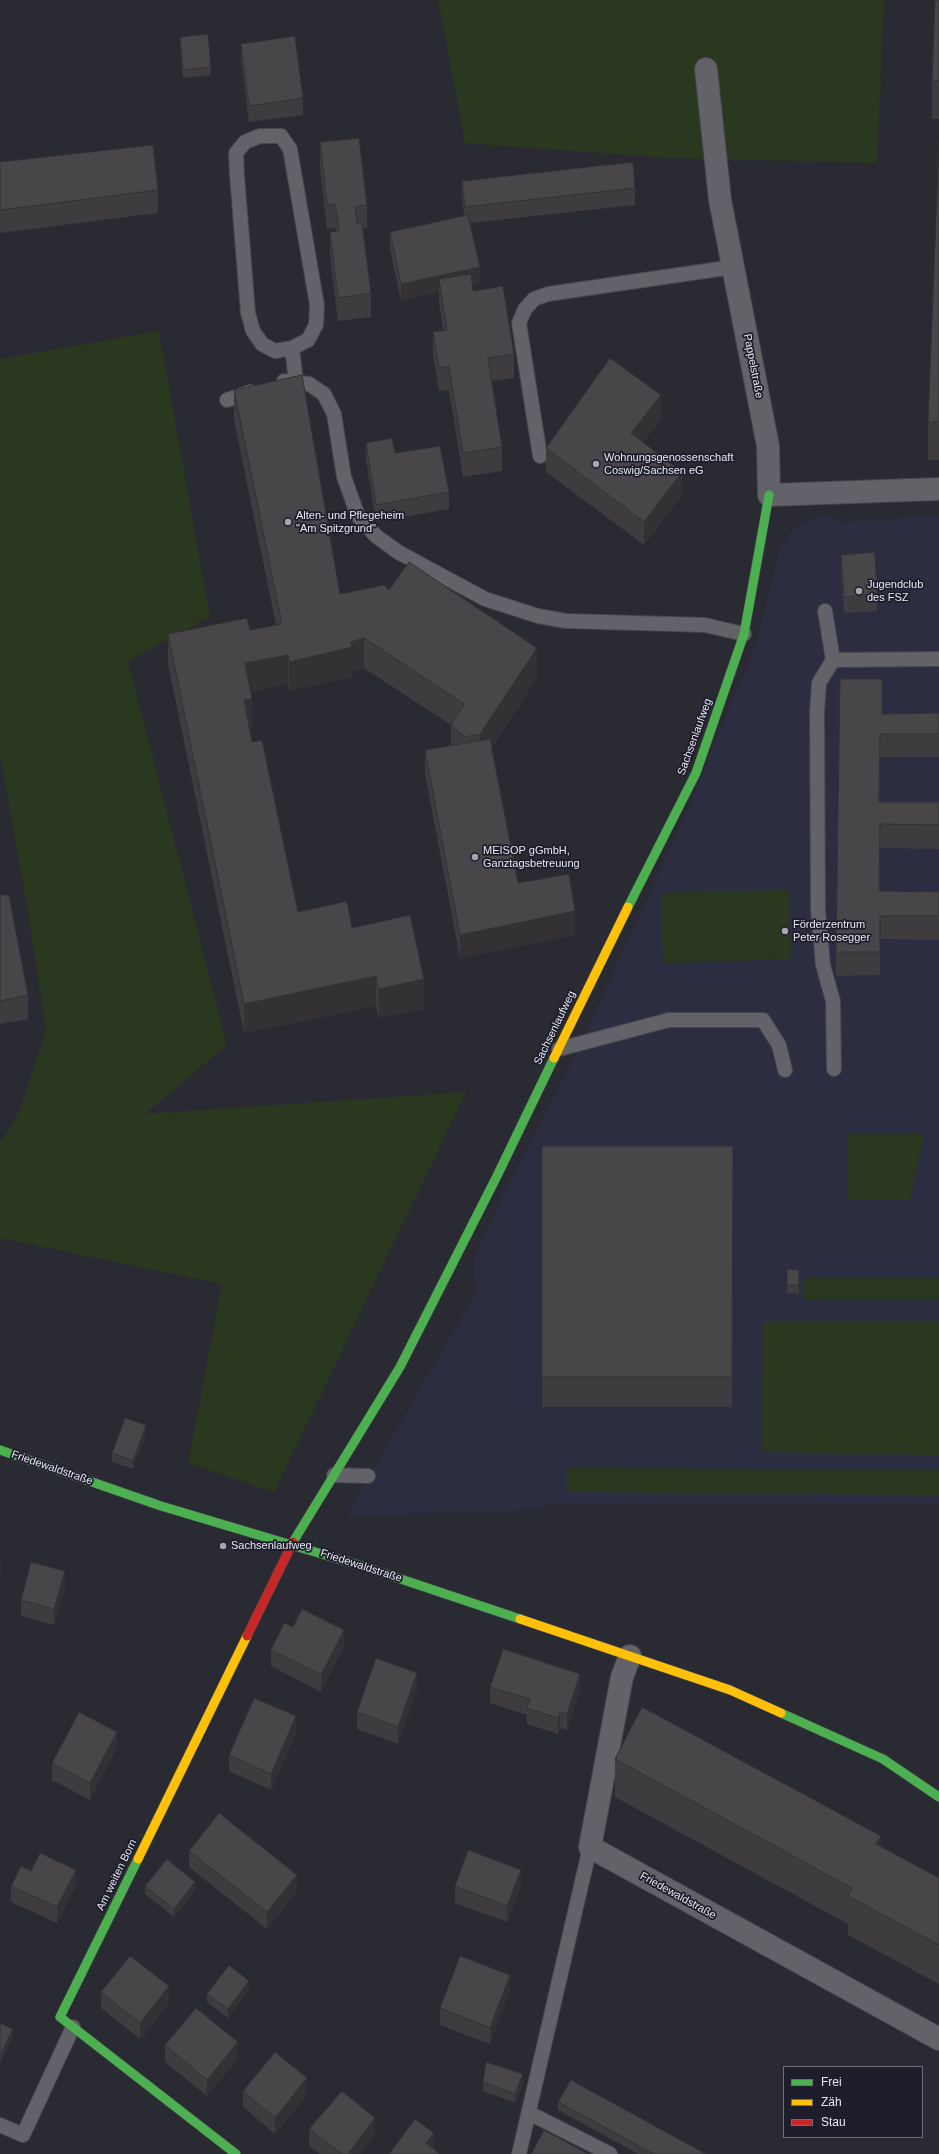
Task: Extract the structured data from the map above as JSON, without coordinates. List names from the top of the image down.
{
  "streets": {
    "street": [
      "Pappelstraße",
      "Sachsenlaufweg",
      "Friedewaldstraße",
      "Am weiten Born"
    ]
  },
  "crossings": [
    ["Pappelstraße", "Sachsenlaufweg"],
    ["Sachsenlaufweg", "Friedewaldstraße"],
    ["Sachsenlaufweg", "Am weiten Born"],
    ["Friedewaldstraße", "Am weiten Born"]
  ],
  "places": [
    "Wohnungsgenossenschaft Coswig/Sachsen eG",
    "Alten- und Pflegeheim \"Am Spitzgrund\"",
    "Jugendclub des FSZ",
    "MEISOP gGmbH, Ganztagsbetreuung",
    "Förderzentrum Peter Rosegger",
    "Sachsenlaufweg"
  ],
  "legend": ["Frei", "Zäh", "Stau"]
}
